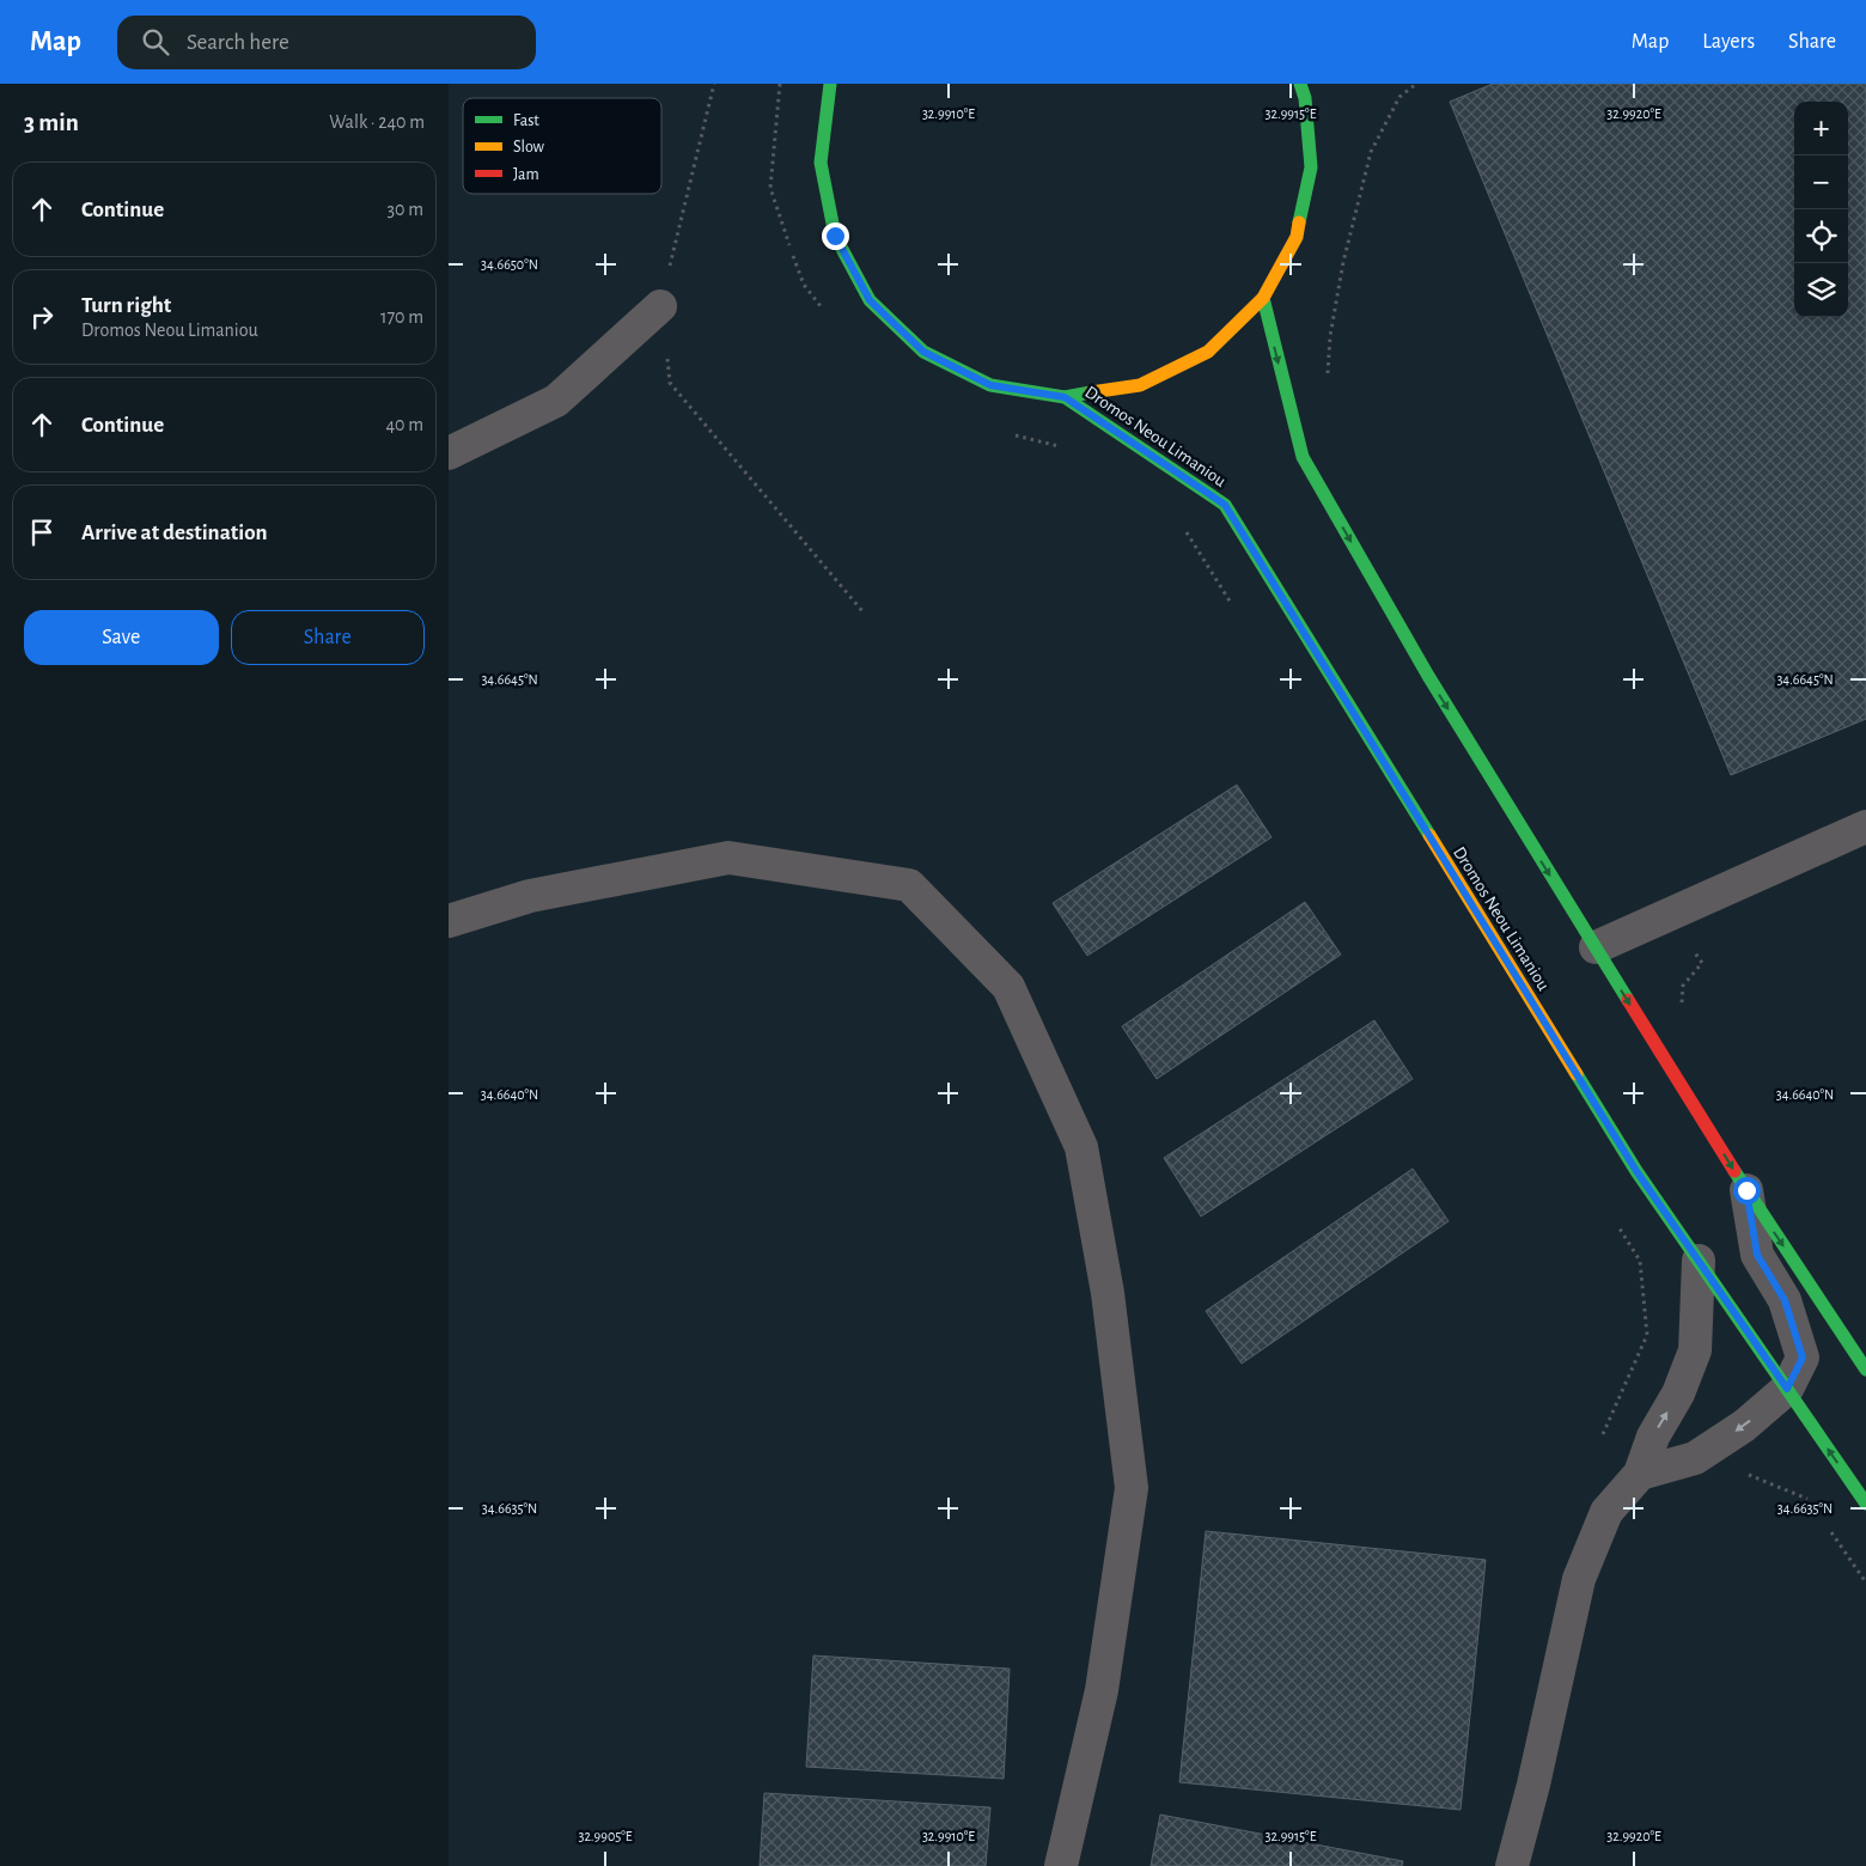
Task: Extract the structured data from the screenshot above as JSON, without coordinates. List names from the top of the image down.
{
  "streets": {
    "main road": ["Dromos Neou Limaniou"]
  },
  "legend": ["Fast", "Slow", "Jam"],
  "page": {
    "header": "Map",
    "search": "Search here",
    "nav": ["Map", "Layers", "Share"],
    "heading": ["3 min", "Walk · 240 m"],
    "map_buttons": ["+", "−"],
    "list": [
      ["Continue", "30 m"],
      ["Turn right", "Dromos Neou Limaniou", "170 m"],
      ["Continue", "40 m"],
      "Arrive at destination"
    ],
    "buttons": ["Save", "Share"]
  },
  "coordinates": [
    "32.9910°E",
    "32.9915°E",
    "32.9920°E",
    "34.6650°N",
    "34.6645°N",
    "34.6640°N",
    "34.6635°N",
    "32.9905°E"
  ]
}
